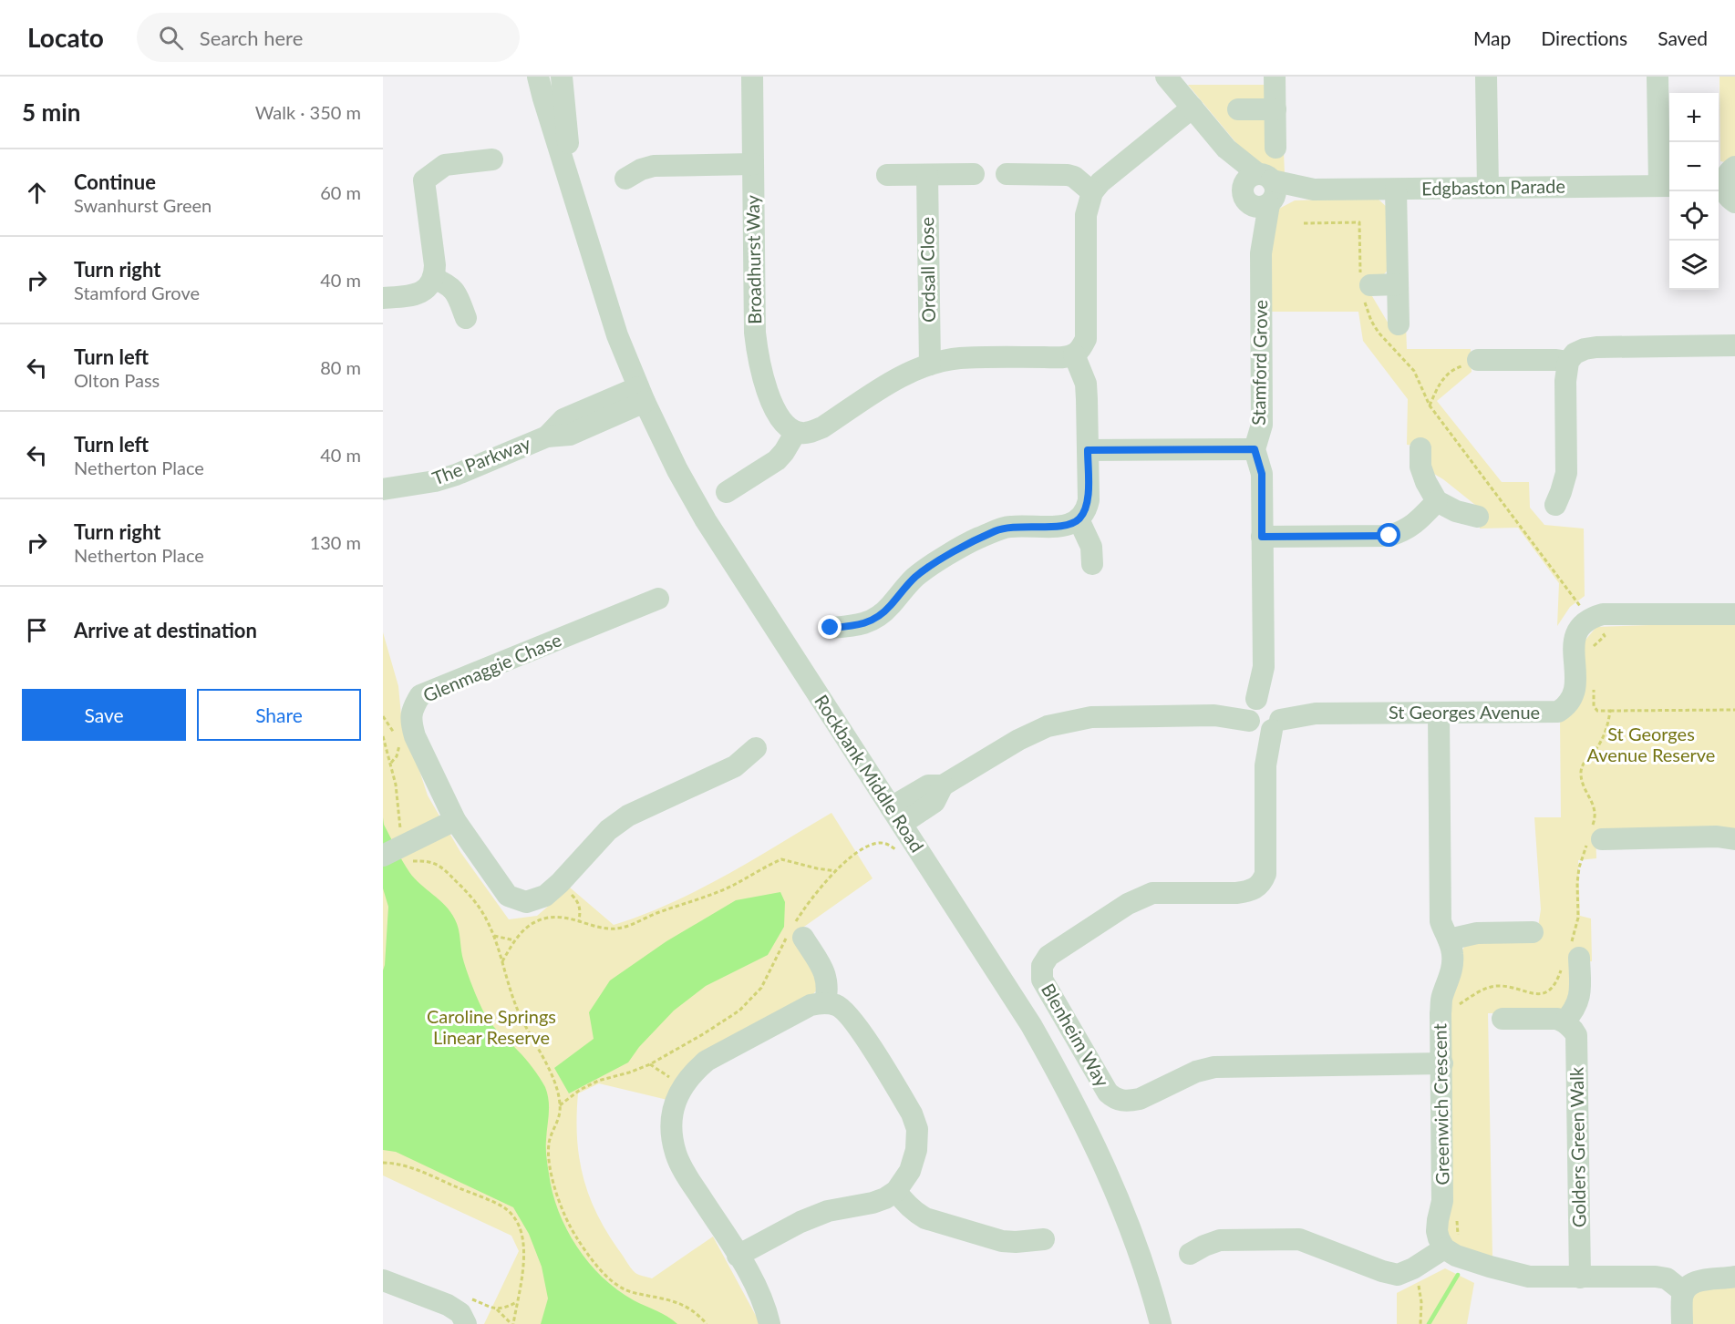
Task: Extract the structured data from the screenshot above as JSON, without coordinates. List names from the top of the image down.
{
  "streets": {
    "street": [
      "Edgbaston Parade",
      "Broadhurst Way",
      "Ordsall Close",
      "Stamford Grove",
      "The Parkway",
      "Glenmaggie Chase",
      "St Georges Avenue",
      "Rockbank Middle Road",
      "Blenheim Way",
      "Greenwich Crescent",
      "Golders Green Walk"
    ]
  },
  "crossings": [
    ["Edgbaston Parade", "Stamford Grove"],
    ["Stamford Grove", "St Georges Avenue"],
    ["Stamford Grove", "Blenheim Way"],
    ["The Parkway", "Rockbank Middle Road"],
    ["St Georges Avenue", "Rockbank Middle Road"],
    ["St Georges Avenue", "Blenheim Way"],
    ["St Georges Avenue", "Greenwich Crescent"],
    ["Blenheim Way", "Greenwich Crescent"]
  ],
  "parks": ["St Georges Avenue Reserve", "Caroline Springs Linear Reserve"],
  "page": {
    "header": "Locato",
    "search": "Search here",
    "nav": ["Map", "Directions", "Saved"],
    "heading": ["5 min", "Walk · 350 m"],
    "map_buttons": ["+", "−"],
    "list": [
      ["Continue", "Swanhurst Green", "60 m"],
      ["Turn right", "Stamford Grove", "40 m"],
      ["Turn left", "Olton Pass", "80 m"],
      ["Turn left", "Netherton Place", "40 m"],
      ["Turn right", "Netherton Place", "130 m"],
      "Arrive at destination"
    ],
    "buttons": ["Save", "Share"]
  }
}
